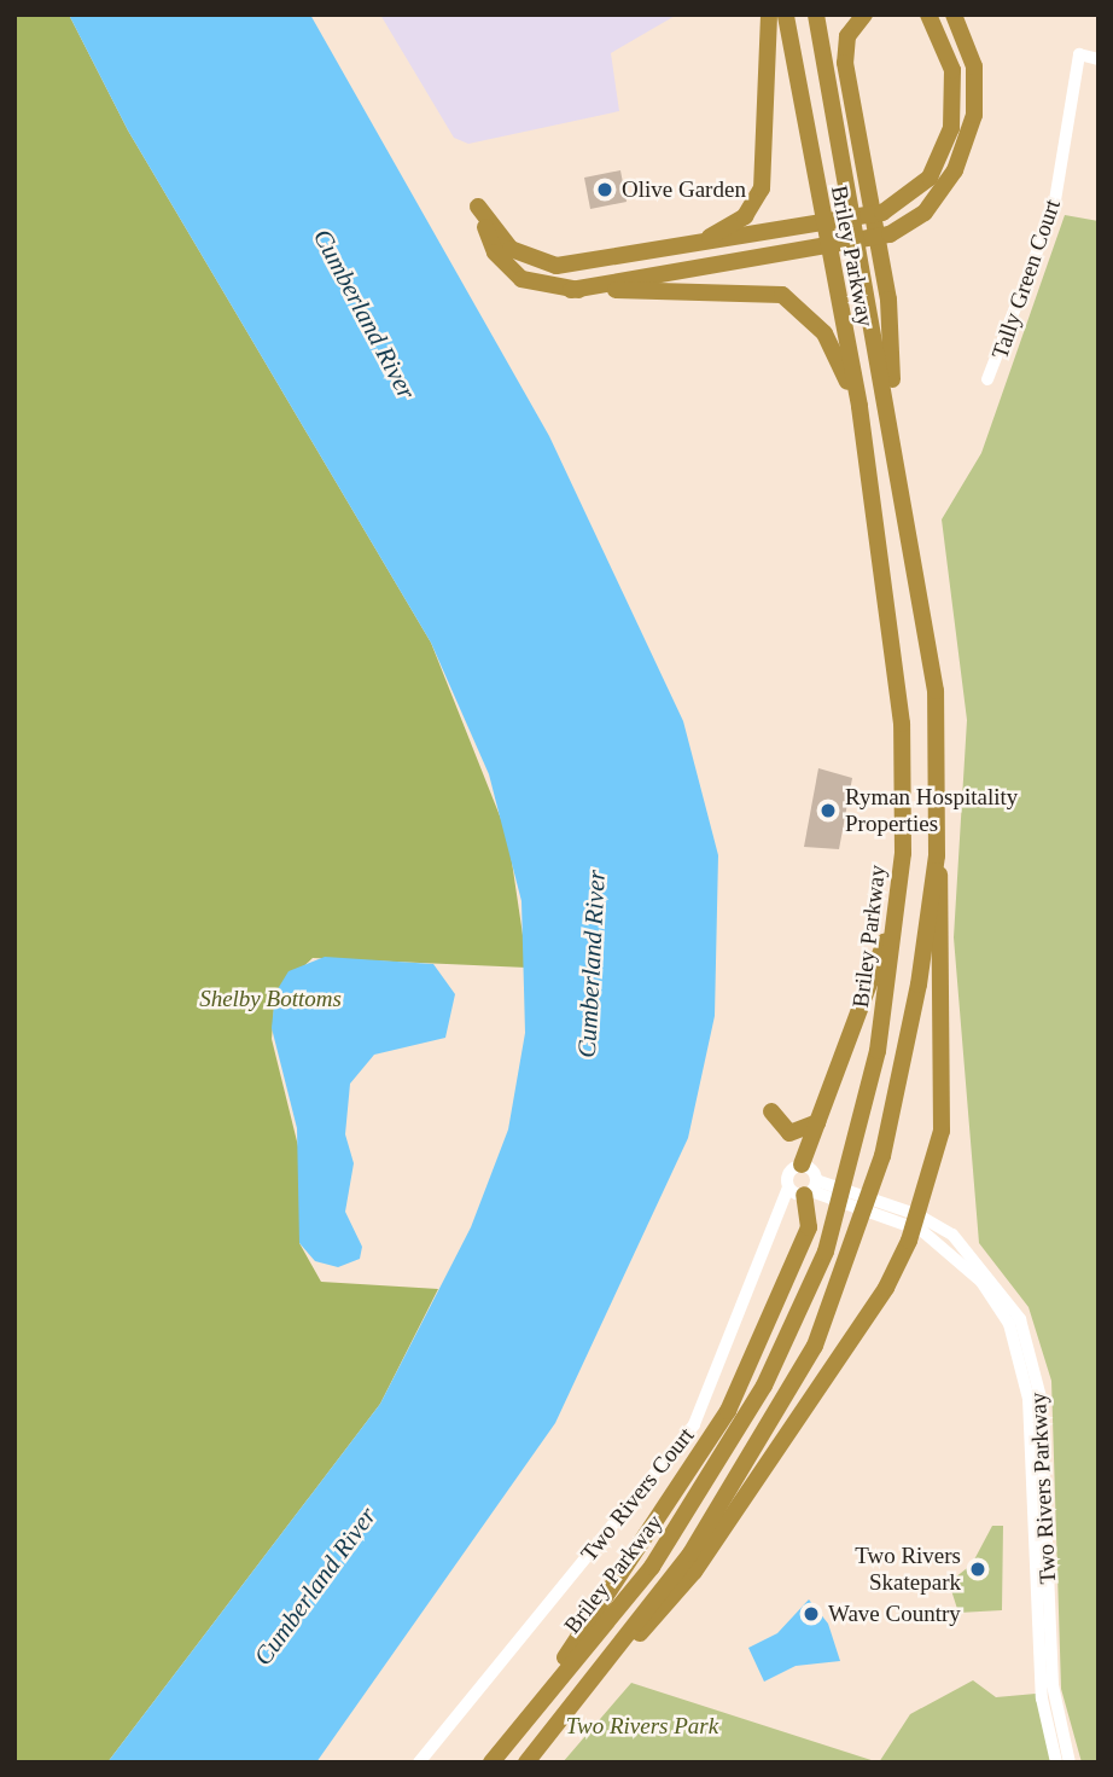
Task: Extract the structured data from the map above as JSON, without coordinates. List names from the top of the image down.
{
  "streets": {
    "highway": ["Briley Parkway"],
    "street": ["Tally Green Court", "Two Rivers Parkway", "Two Rivers Court"]
  },
  "crossings": [
    ["Two Rivers Parkway", "Two Rivers Court"]
  ],
  "water": ["Cumberland River"],
  "parks": ["Shelby Bottoms", "Two Rivers Park"],
  "places": [
    "Olive Garden",
    "Ryman Hospitality Properties",
    "Two Rivers Skatepark",
    "Wave Country"
  ]
}
